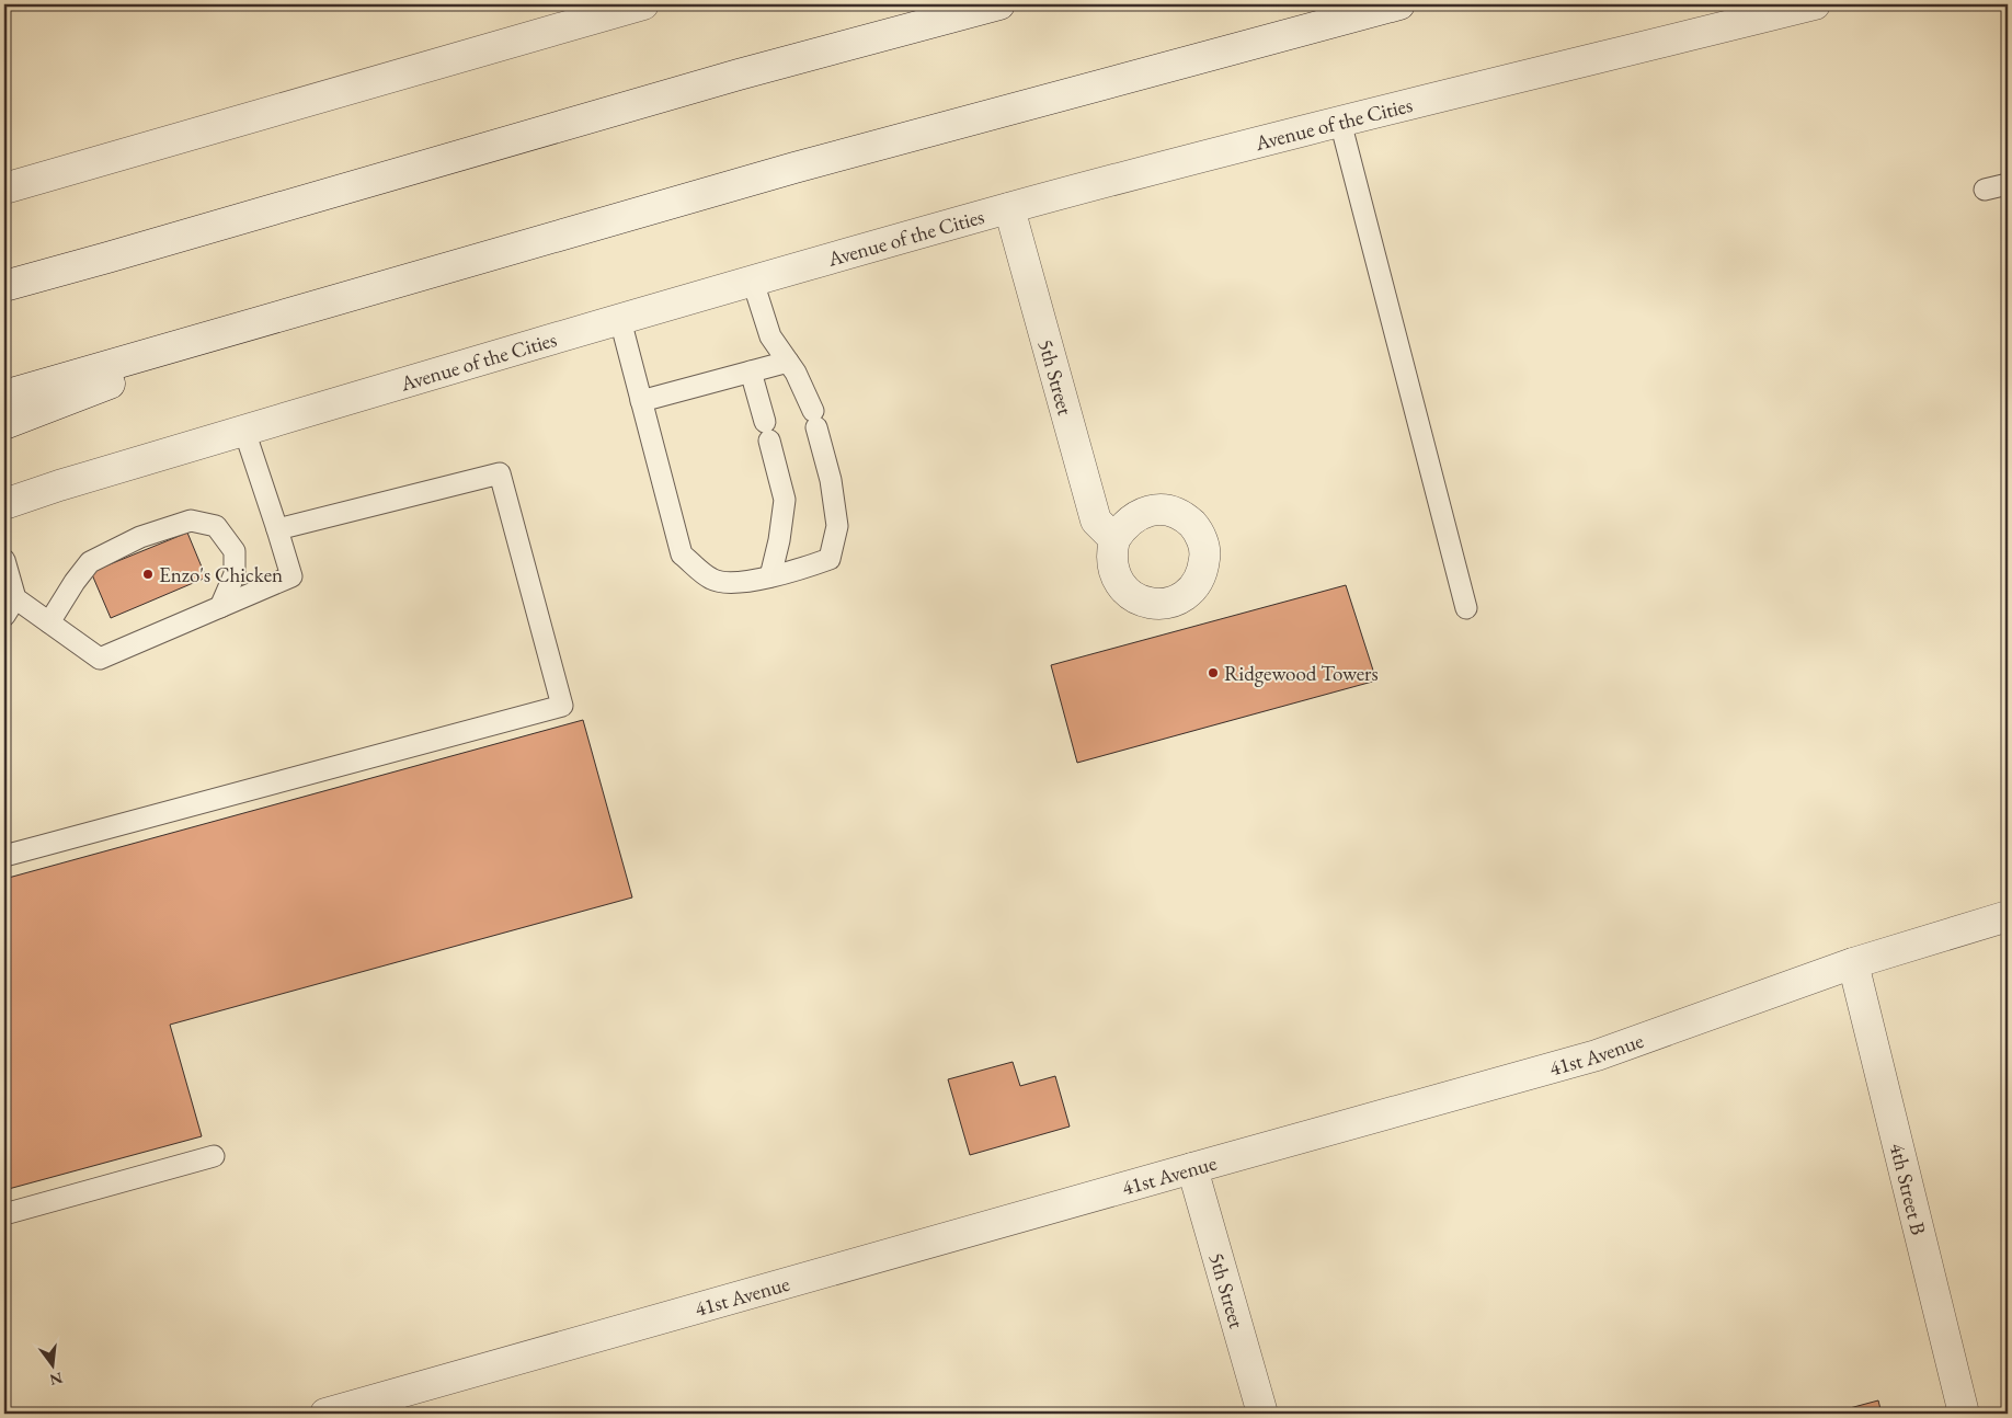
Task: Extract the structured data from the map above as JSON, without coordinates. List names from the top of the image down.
{
  "streets": {
    "street": [
      "Avenue of the Cities",
      "5th Street",
      "41st Avenue",
      "4th Street B"
    ]
  },
  "crossings": [
    ["Avenue of the Cities", "5th Street"],
    ["5th Street", "41st Avenue"],
    ["41st Avenue", "4th Street B"]
  ],
  "places": ["Enzo's Chicken", "Ridgewood Towers"],
  "north": "bottom"
}
